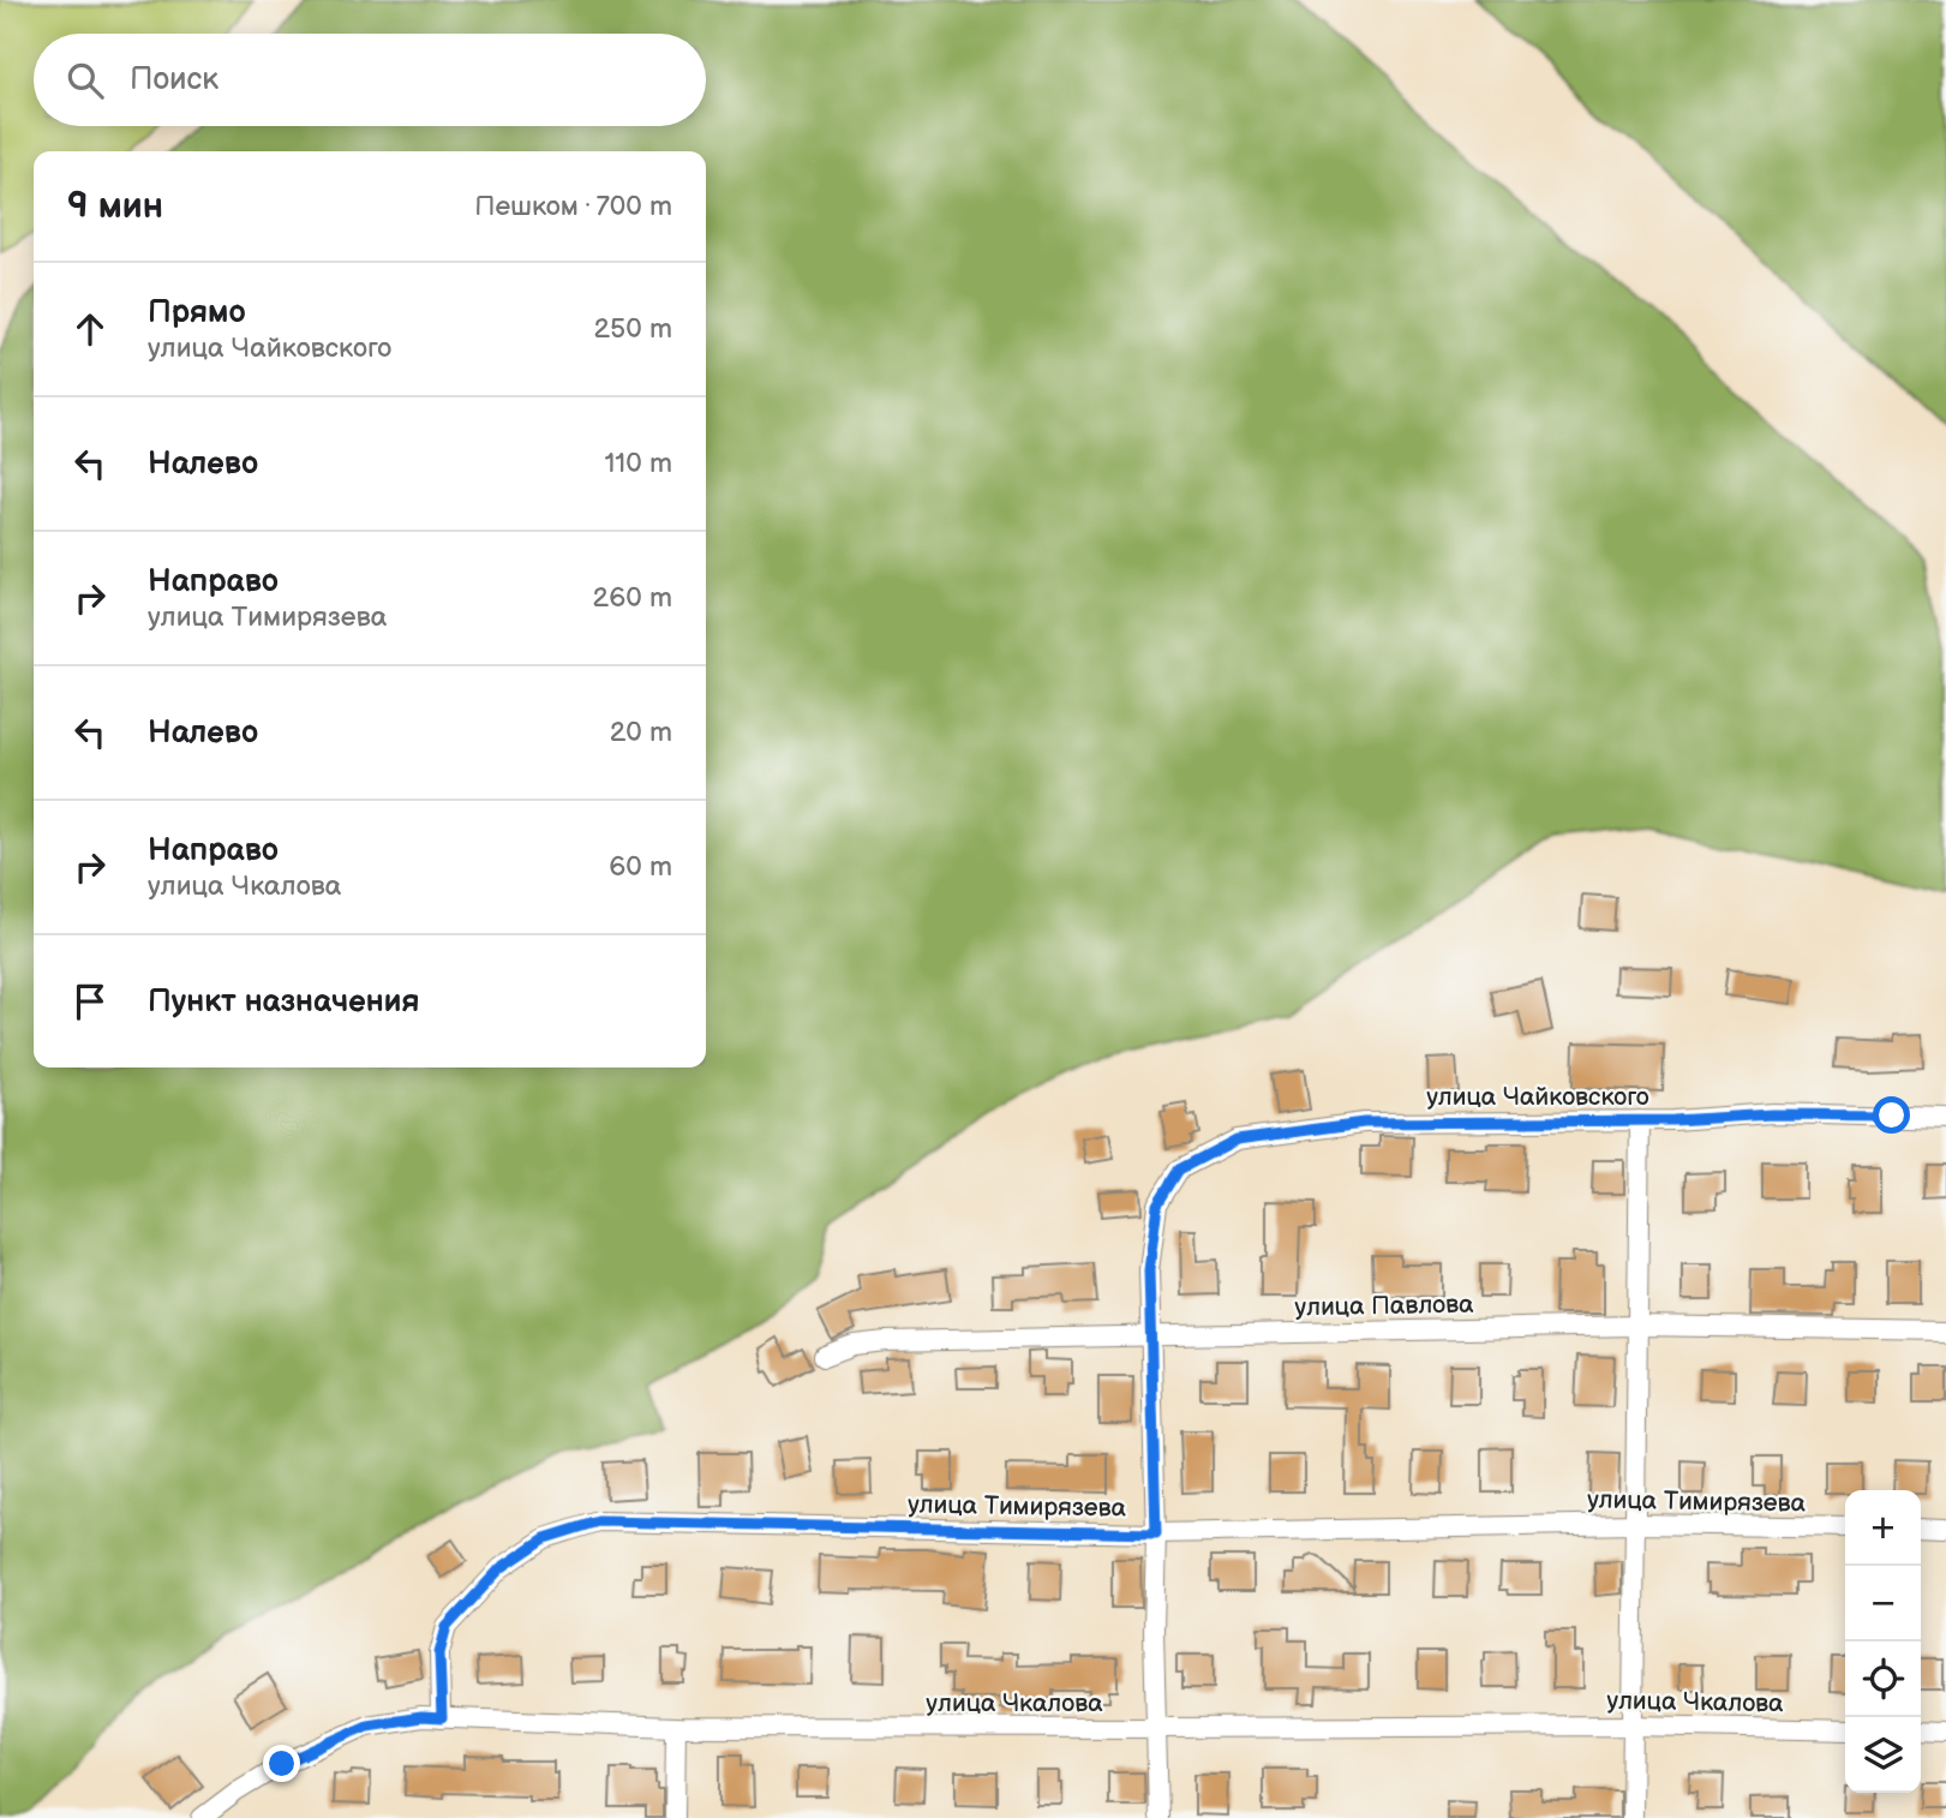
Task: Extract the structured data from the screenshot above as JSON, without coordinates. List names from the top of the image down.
{
  "streets": {
    "street": [
      "улица Чайковского",
      "улица Павлова",
      "улица Тимирязева",
      "улица Чкалова"
    ]
  },
  "crossings": [
    ["улица Чайковского", "улица Павлова"],
    ["улица Тимирязева", "улица Чкалова"]
  ],
  "page": {
    "search": "Поиск",
    "heading": ["9 мин", "Пешком · 700 m"],
    "list": [
      ["Прямо", "улица Чайковского", "250 m"],
      ["Налево", "110 m"],
      ["Направо", "улица Тимирязева", "260 m"],
      ["Налево", "20 m"],
      ["Направо", "улица Чкалова", "60 m"],
      "Пункт назначения"
    ],
    "map_buttons": ["+", "−"]
  }
}
